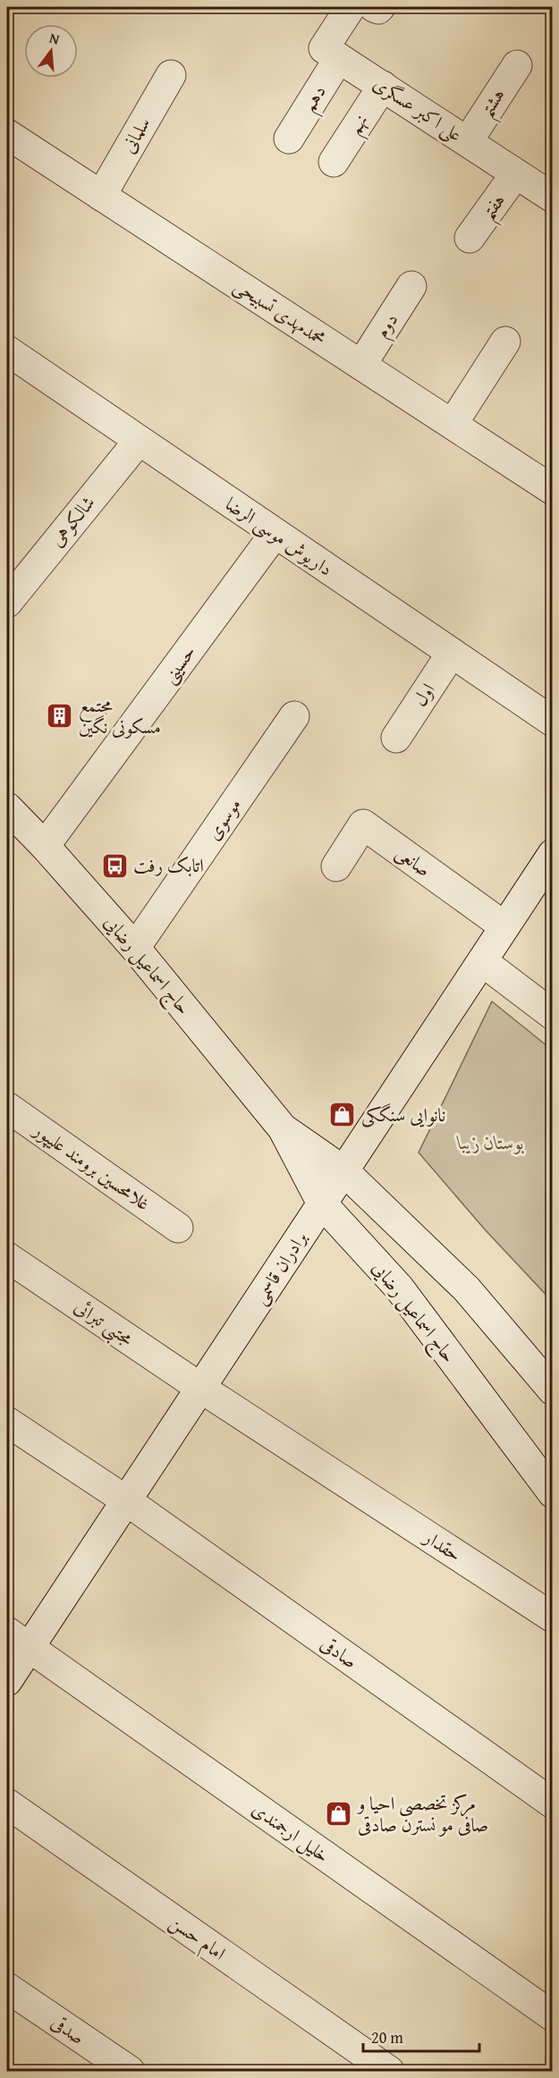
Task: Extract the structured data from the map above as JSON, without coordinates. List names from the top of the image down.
{
  "streets": {
    "street": [
      "دهم",
      "هشتم",
      "علی اکبر عسگری",
      "نهم",
      "سلمانی",
      "هفتم",
      "محمدمهدی تسبیحی",
      "دوم",
      "شالکوهی",
      "داریوش موسی الرضا",
      "حسینی",
      "اول",
      "موسوی",
      "صانعی",
      "حاج اسماعیل رضایی",
      "غلامحسین برومند علیپور",
      "برادران قاسمی",
      "مجتبی تبرائی",
      "حقدار",
      "صادقی",
      "خلیل ارجمندی",
      "امام حسن",
      "صدقی"
    ]
  },
  "crossings": [
    ["دهم", "علی اکبر عسگری"],
    ["هشتم", "علی اکبر عسگری"],
    ["علی اکبر عسگری", "نهم"],
    ["علی اکبر عسگری", "هفتم"],
    ["سلمانی", "محمدمهدی تسبیحی"],
    ["محمدمهدی تسبیحی", "دوم"],
    ["شالکوهی", "داریوش موسی الرضا"],
    ["داریوش موسی الرضا", "حسینی"],
    ["داریوش موسی الرضا", "اول"],
    ["حسینی", "حاج اسماعیل رضایی"],
    ["موسوی", "حاج اسماعیل رضایی"],
    ["صانعی", "برادران قاسمی"],
    ["حاج اسماعیل رضایی", "برادران قاسمی"],
    ["برادران قاسمی", "مجتبی تبرائی"],
    ["برادران قاسمی", "صادقی"],
    ["برادران قاسمی", "خلیل ارجمندی"],
    ["مجتبی تبرائی", "حقدار"]
  ],
  "parks": ["بوستان زیبا"],
  "places": {
    "building": ["مجتمع مسکونی نگین"],
    "bus stop": ["اتابک رفت"],
    "shop": ["نانوایی سنگکی", "مرکز تخصصی احیا و صافی مو نسترن صادقی"]
  },
  "scale_bar": "20 m",
  "north": "top"
}
